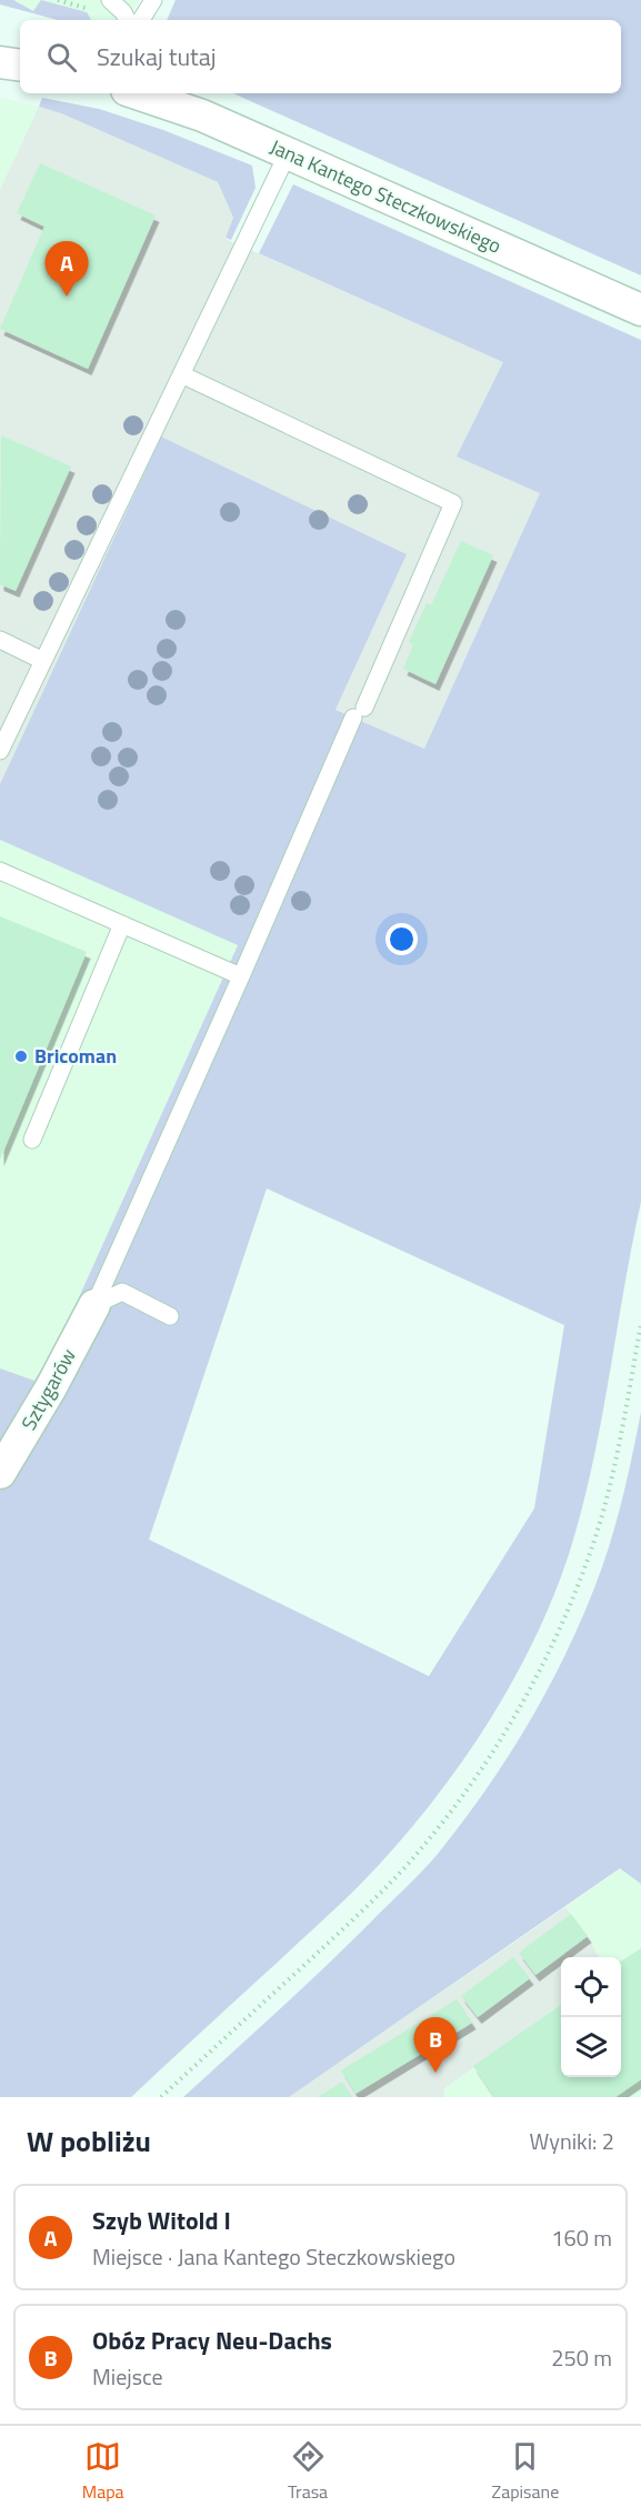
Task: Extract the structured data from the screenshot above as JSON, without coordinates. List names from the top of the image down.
{
  "streets": {
    "street": ["Jana Kantego Steczkowskiego", "Sztygarów"]
  },
  "places": ["Bricoman"],
  "page": {
    "search": "Szukaj tutaj",
    "pins": ["A", "B"],
    "heading": ["W pobliżu", "Wyniki: 2"],
    "list": [
      {
        "mark": "A",
        "name": "Szyb Witold I",
        "note": "Miejsce · Jana Kantego Steczkowskiego",
        "value": "160 m"
      },
      {
        "mark": "B",
        "name": "Obóz Pracy Neu-Dachs",
        "note": "Miejsce",
        "value": "250 m"
      }
    ],
    "nav": ["Mapa", "Trasa", "Zapisane"]
  }
}
